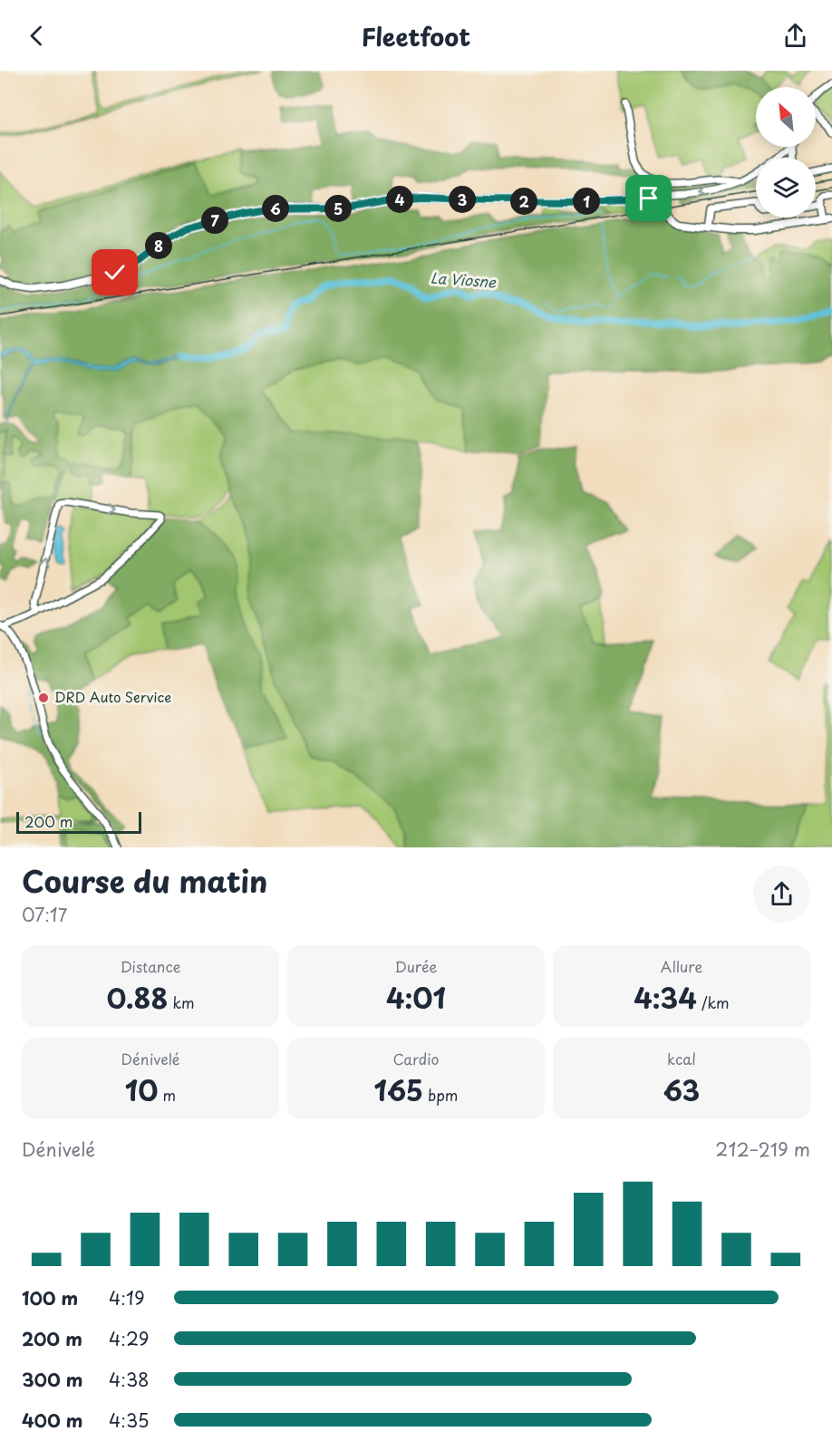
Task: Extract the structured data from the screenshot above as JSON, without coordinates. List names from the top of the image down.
{
  "water": ["La Viosne"],
  "places": ["DRD Auto Service"],
  "scale_bar": "200 m",
  "north": "top left",
  "page": {
    "header": "Fleetfoot",
    "pins": [
      "3",
      "4",
      "1",
      "2",
      "5",
      "6",
      "7",
      "8"
    ],
    "scale": "200 m",
    "heading": ["Course du matin", "07:17"],
    "stats": [
      ["Distance", "0.88 km"],
      ["Durée", "4:01"],
      ["Allure", "4:34 /km"],
      ["Dénivelé", "10 m"],
      ["Cardio", "165 bpm"],
      ["kcal", "63"]
    ],
    "chart": ["Dénivelé", "212–219 m"],
    "list": [
      {
        "name": "100 m",
        "note": "4:19"
      },
      {
        "name": "200 m",
        "note": "4:29"
      },
      {
        "name": "300 m",
        "note": "4:38"
      },
      {
        "name": "400 m",
        "note": "4:35"
      }
    ]
  }
}
